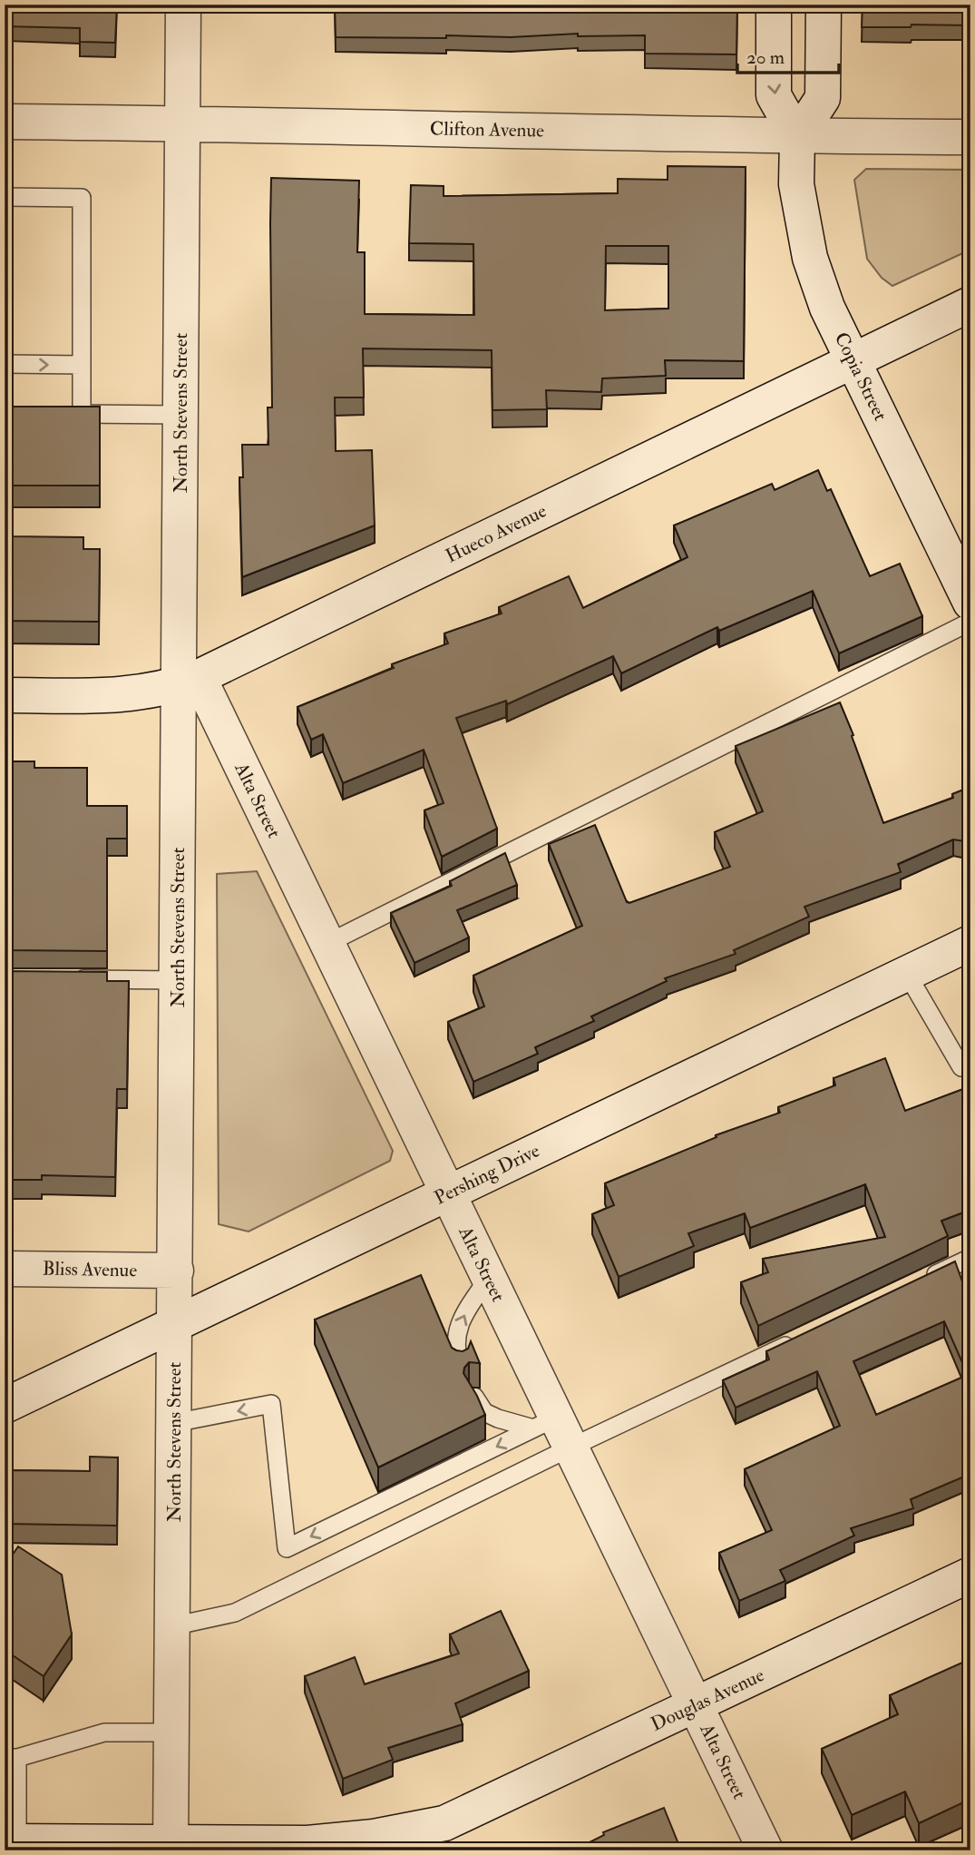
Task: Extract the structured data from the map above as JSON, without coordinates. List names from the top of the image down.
{
  "streets": {
    "street": [
      "Clifton Avenue",
      "Copia Street",
      "North Stevens Street",
      "Hueco Avenue",
      "Alta Street",
      "Pershing Drive",
      "Bliss Avenue",
      "Douglas Avenue"
    ]
  },
  "crossings": [
    ["Clifton Avenue", "Copia Street"],
    ["Clifton Avenue", "North Stevens Street"],
    ["Copia Street", "Hueco Avenue"],
    ["North Stevens Street", "Hueco Avenue"],
    ["North Stevens Street", "Alta Street"],
    ["North Stevens Street", "Pershing Drive"],
    ["North Stevens Street", "Bliss Avenue"],
    ["North Stevens Street", "Douglas Avenue"],
    ["Hueco Avenue", "Alta Street"],
    ["Alta Street", "Pershing Drive"],
    ["Alta Street", "Douglas Avenue"]
  ],
  "scale_bar": "20 m"
}
